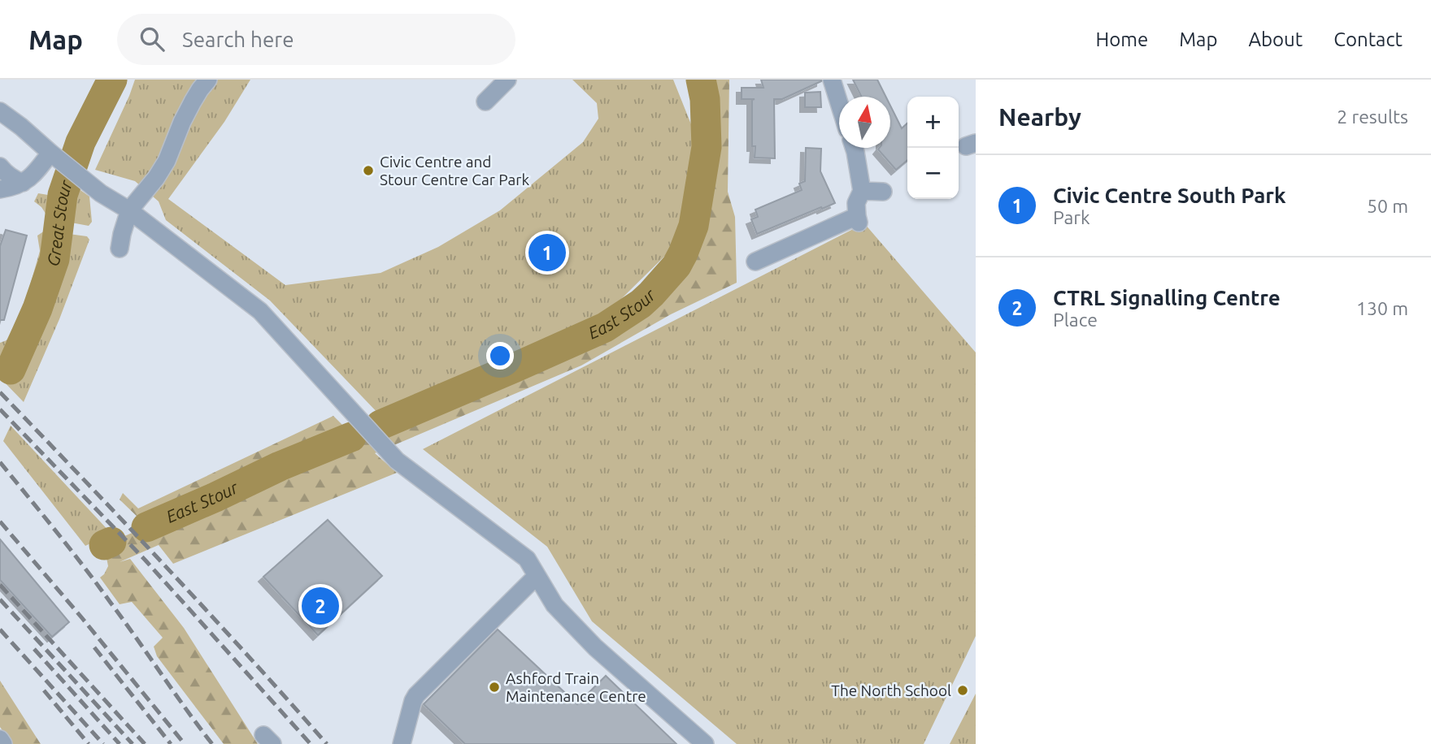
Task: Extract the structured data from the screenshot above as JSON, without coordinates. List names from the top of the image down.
{
  "water": ["Great Stour", "East Stour"],
  "places": ["Civic Centre and Stour Centre Car Park", "Ashford Train Maintenance Centre", "The North School"],
  "north": "top",
  "page": {
    "header": "Map",
    "search": "Search here",
    "nav": [
      "Home",
      "Map",
      "About",
      "Contact"
    ],
    "heading": ["Nearby", "2 results"],
    "map_buttons": ["+", "−"],
    "list": [
      {
        "mark": "1",
        "name": "Civic Centre South Park",
        "note": "Park",
        "value": "50 m"
      },
      {
        "mark": "2",
        "name": "CTRL Signalling Centre",
        "note": "Place",
        "value": "130 m"
      }
    ],
    "pins": ["1", "2"]
  }
}
